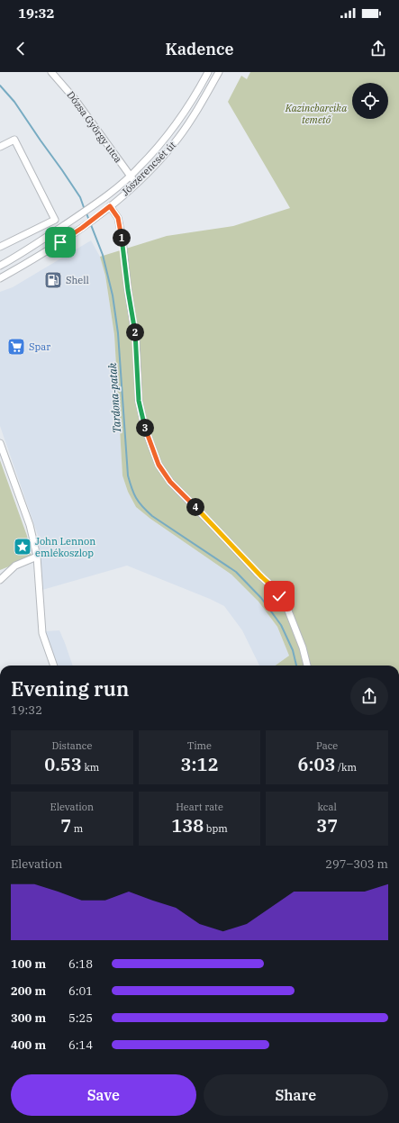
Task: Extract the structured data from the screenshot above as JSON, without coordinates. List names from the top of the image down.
{
  "streets": {
    "street": ["Dózsa György utca", "Jószerencsét út"]
  },
  "crossings": [
    ["Dózsa György utca", "Jószerencsét út"]
  ],
  "water": ["Tardona-patak"],
  "parks": ["Kazincbarcika temető"],
  "places": {
    "fuel station": ["Shell"],
    "supermarket": ["Spar"],
    "place": ["John Lennon emlékoszlop"]
  },
  "page": {
    "status": "19:32",
    "header": "Kadence",
    "pins": [
      "1",
      "2",
      "3",
      "4"
    ],
    "heading": ["Evening run", "19:32"],
    "stats": [
      ["Distance", "0.53 km"],
      ["Time", "3:12"],
      ["Pace", "6:03 /km"],
      ["Elevation", "7 m"],
      ["Heart rate", "138 bpm"],
      ["kcal", "37"]
    ],
    "chart": ["Elevation", "297–303 m"],
    "list": [
      {
        "name": "100 m",
        "note": "6:18"
      },
      {
        "name": "200 m",
        "note": "6:01"
      },
      {
        "name": "300 m",
        "note": "5:25"
      },
      {
        "name": "400 m",
        "note": "6:14"
      }
    ],
    "buttons": ["Save", "Share"]
  }
}
